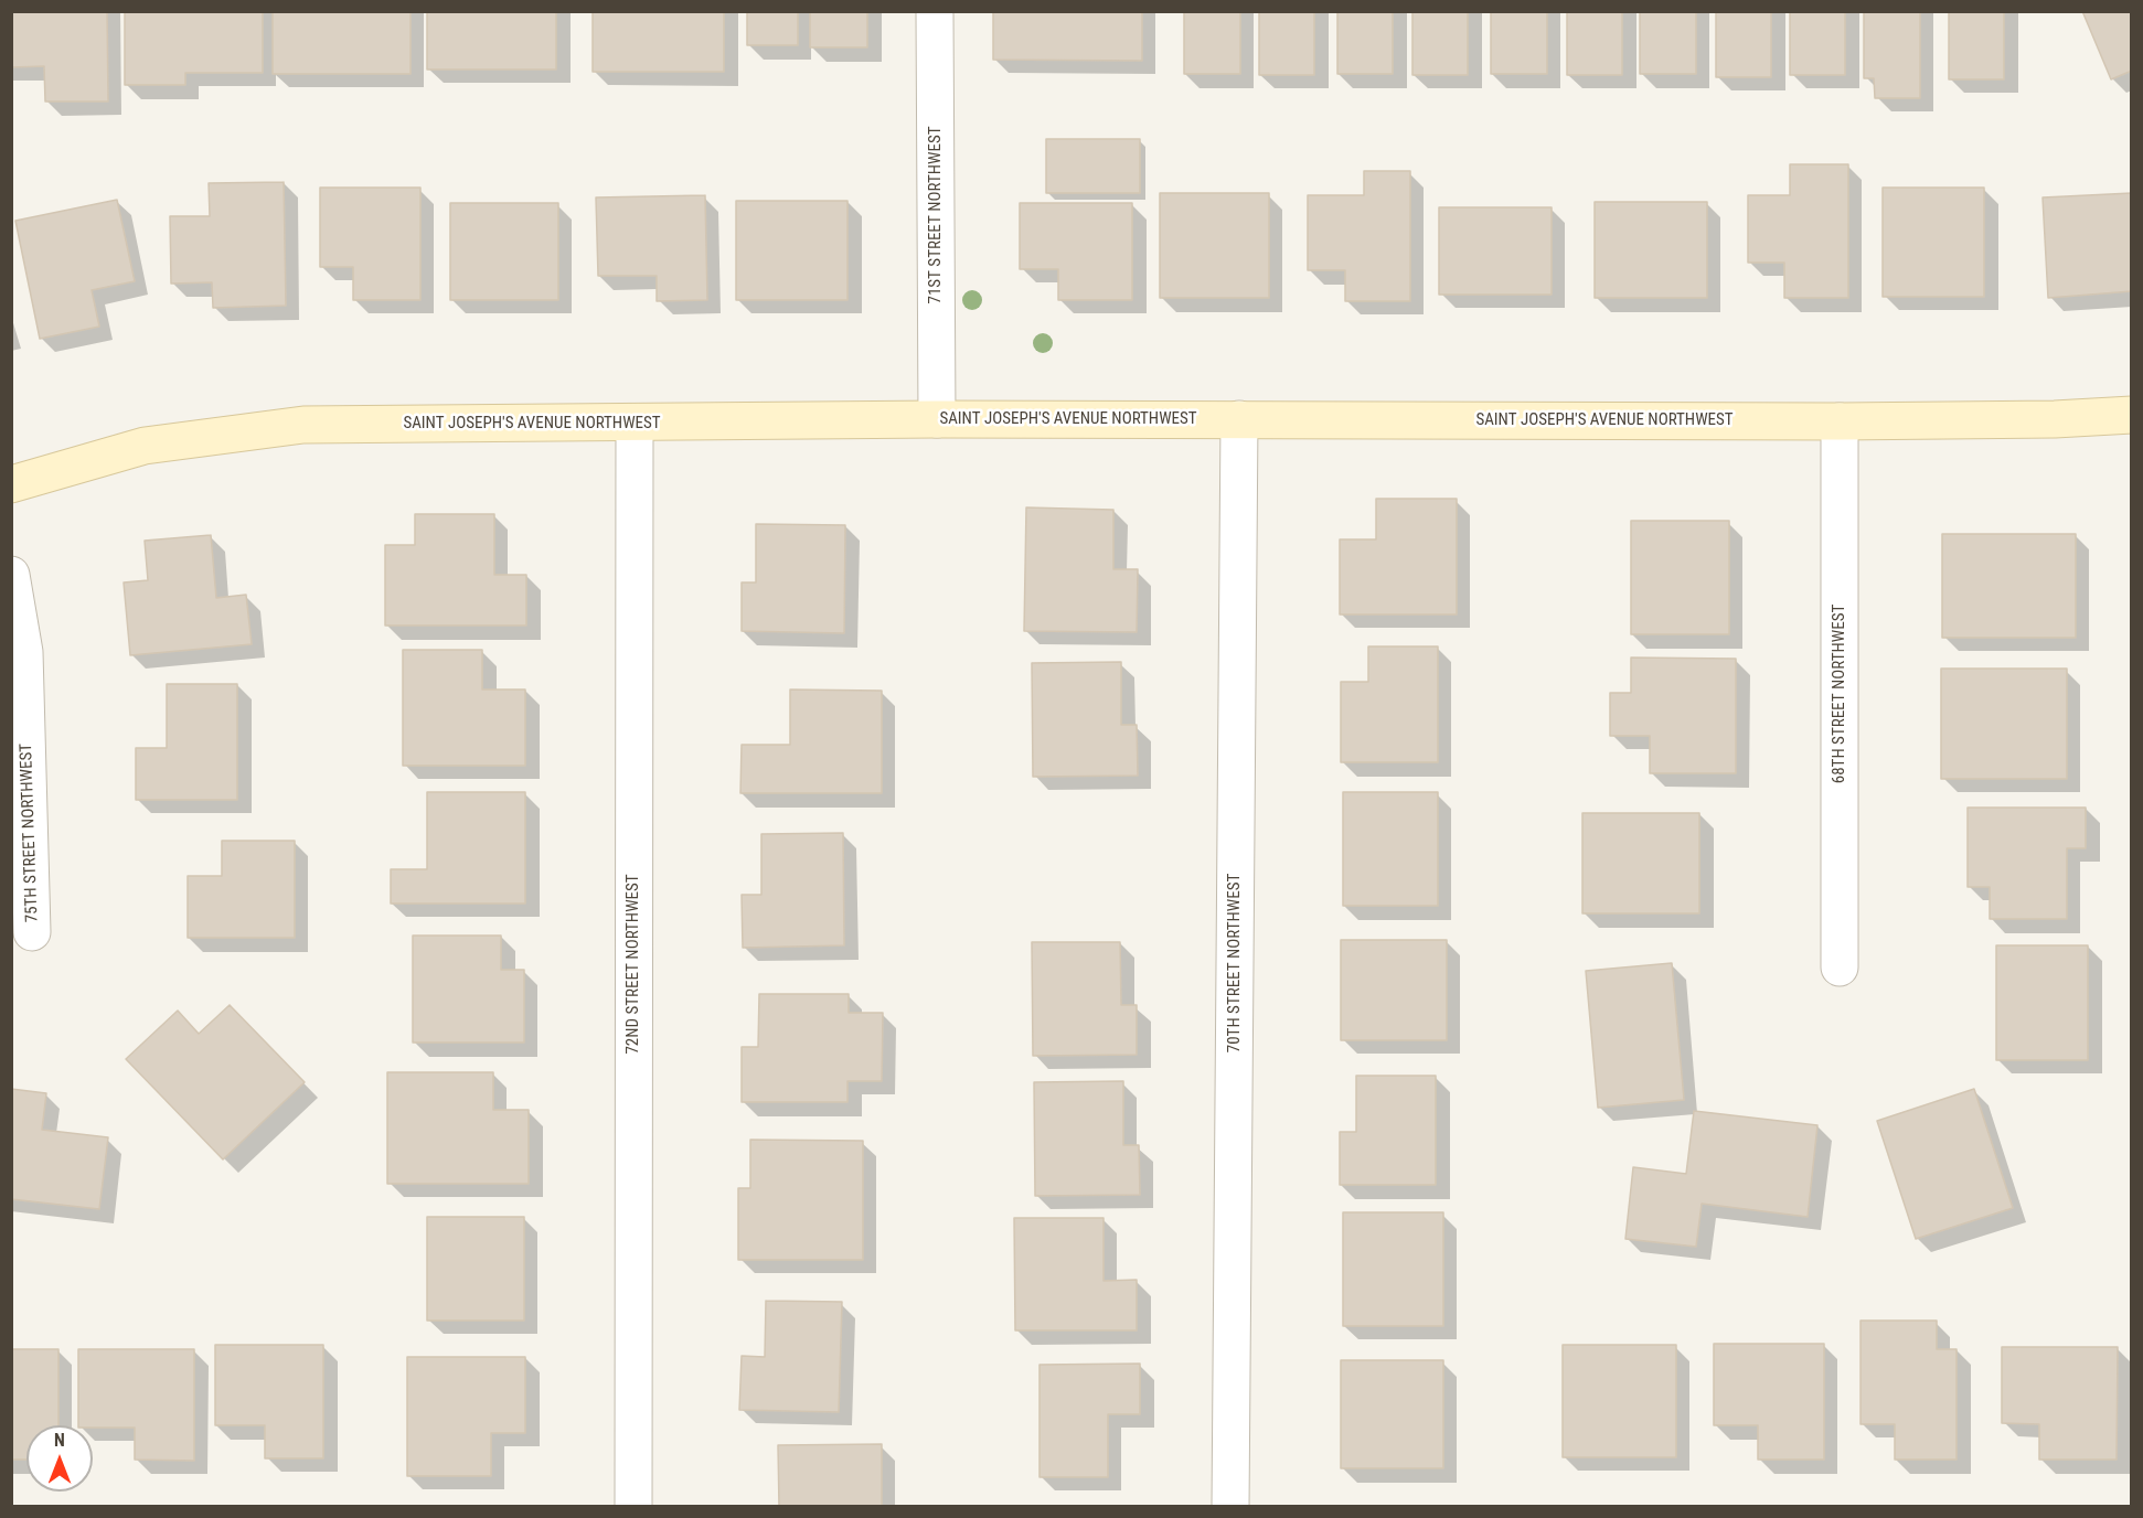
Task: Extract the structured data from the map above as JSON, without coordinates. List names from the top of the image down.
{
  "streets": {
    "street": [
      "71ST STREET NORTHWEST",
      "SAINT JOSEPH'S AVENUE NORTHWEST",
      "68TH STREET NORTHWEST",
      "75TH STREET NORTHWEST",
      "70TH STREET NORTHWEST",
      "72ND STREET NORTHWEST"
    ]
  },
  "crossings": [
    ["71ST STREET NORTHWEST", "SAINT JOSEPH'S AVENUE NORTHWEST"],
    ["SAINT JOSEPH'S AVENUE NORTHWEST", "68TH STREET NORTHWEST"],
    ["SAINT JOSEPH'S AVENUE NORTHWEST", "70TH STREET NORTHWEST"],
    ["SAINT JOSEPH'S AVENUE NORTHWEST", "72ND STREET NORTHWEST"]
  ],
  "north": "top"
}
